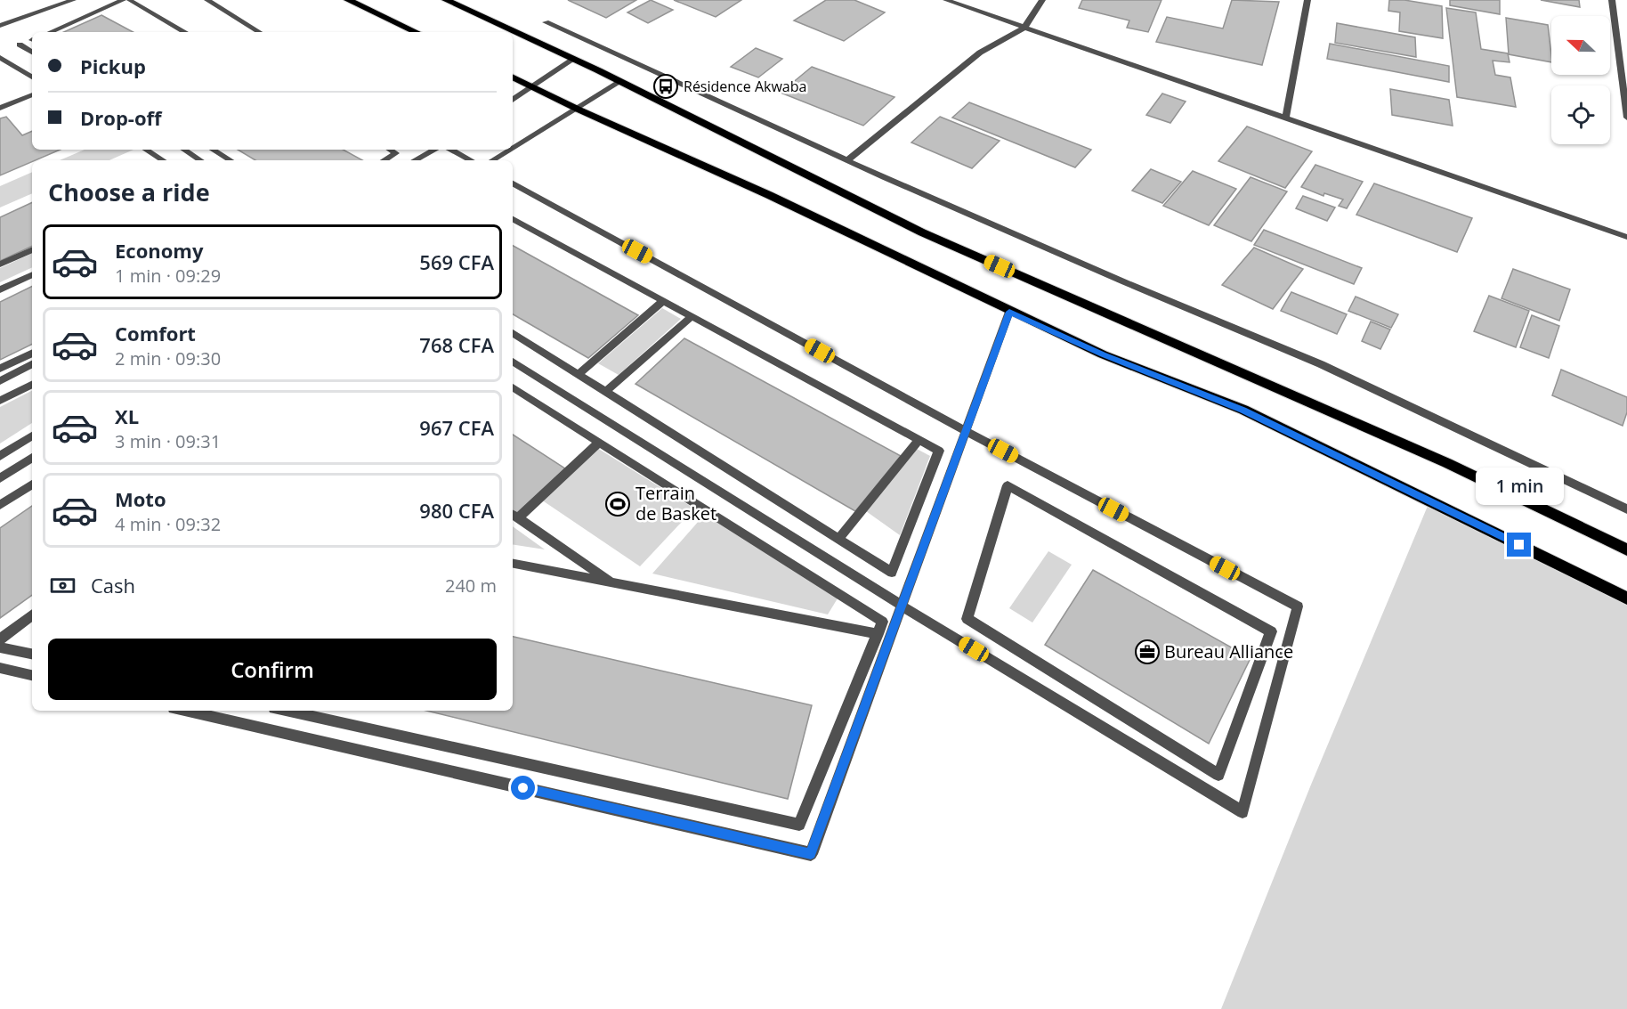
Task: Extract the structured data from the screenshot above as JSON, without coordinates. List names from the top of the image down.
{
  "places": {
    "bus stop": ["Résidence Akwaba"],
    "sports": ["Terrain de Basket"],
    "office": ["Bureau Alliance"]
  },
  "north": "left",
  "page": {
    "banner": ["Pickup", "Drop-off"],
    "heading": "Choose a ride",
    "list": [
      {
        "name": "Economy",
        "note": "1 min · 09:29",
        "value": "569 CFA"
      },
      {
        "name": "Comfort",
        "note": "2 min · 09:30",
        "value": "768 CFA"
      },
      {
        "name": "XL",
        "note": "3 min · 09:31",
        "value": "967 CFA"
      },
      {
        "name": "Moto",
        "note": "4 min · 09:32",
        "value": "980 CFA"
      }
    ],
    "bubble": "1 min",
    "pay": ["Cash", "240 m"],
    "buttons": "Confirm"
  }
}
